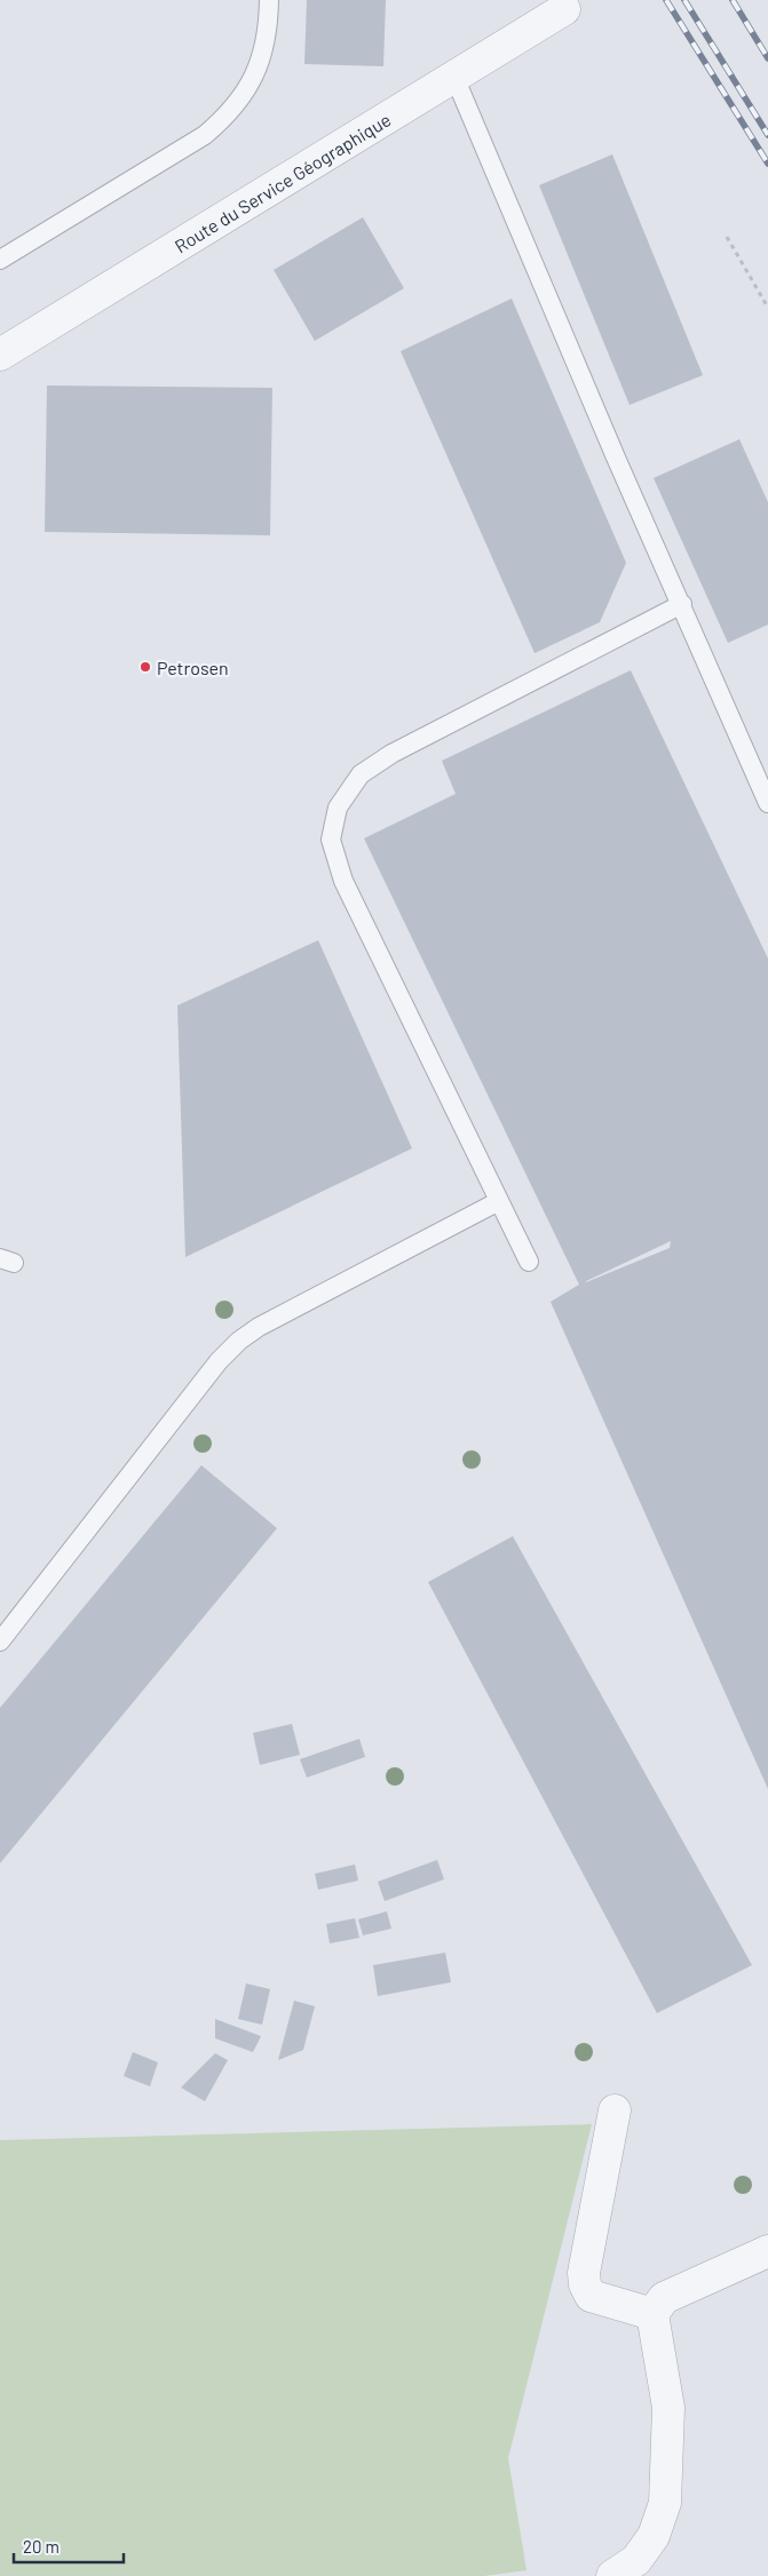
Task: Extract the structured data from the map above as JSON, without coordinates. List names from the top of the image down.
{
  "streets": {
    "street": ["Route du Service Géographique"]
  },
  "places": ["Petrosen"],
  "scale_bar": "20 m"
}
